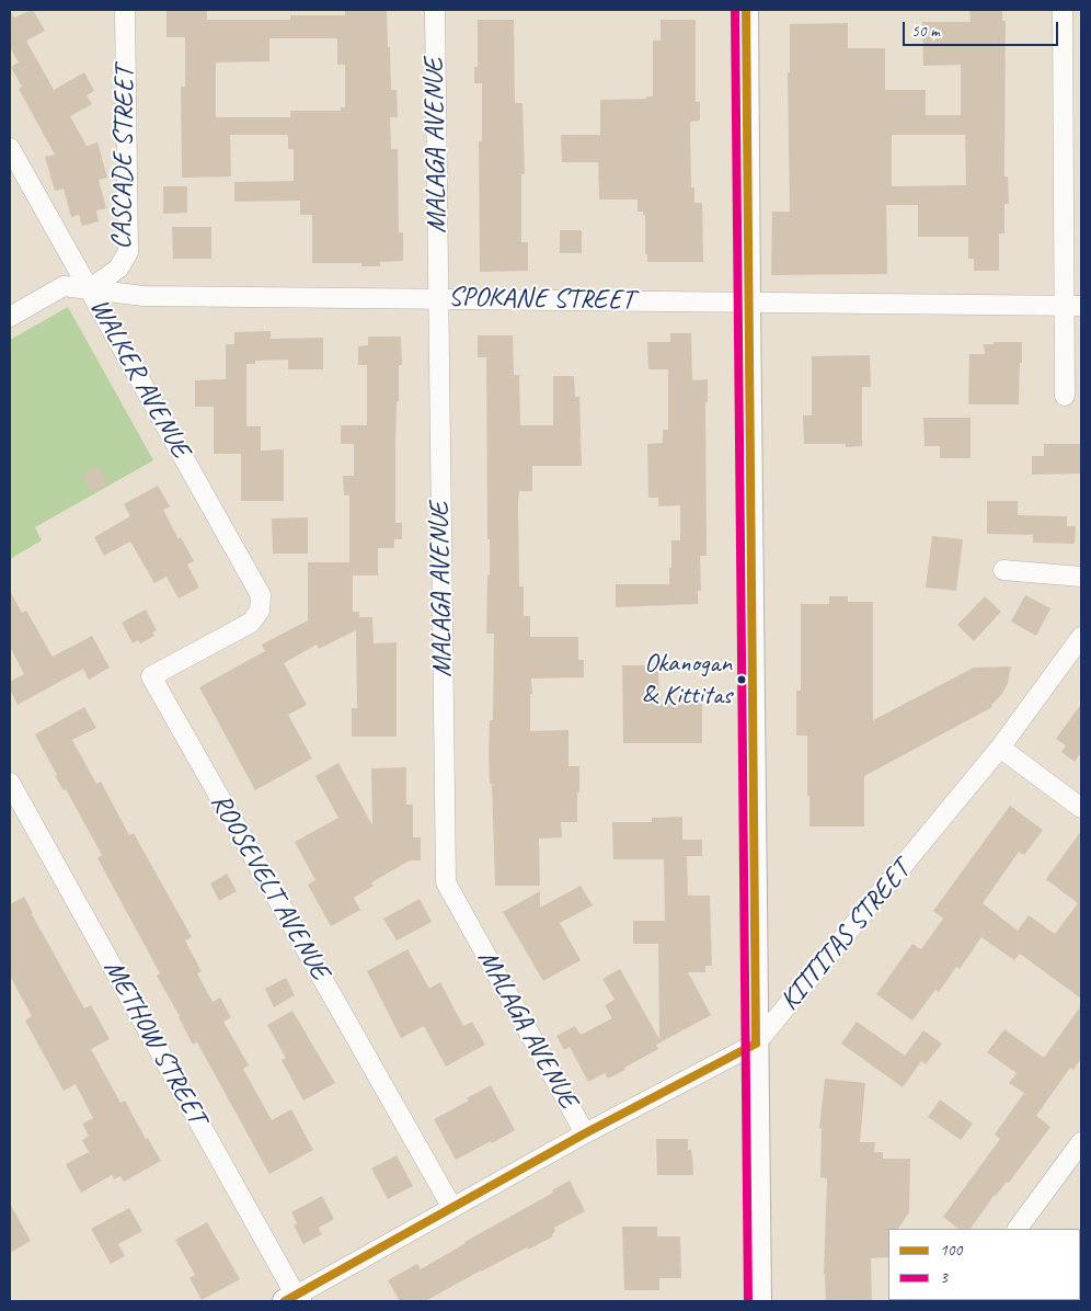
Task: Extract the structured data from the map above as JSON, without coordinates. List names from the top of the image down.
{
  "streets": {
    "street": [
      "MALAGA AVENUE",
      "CASCADE STREET",
      "SPOKANE STREET",
      "WALKER AVENUE",
      "ROOSEVELT AVENUE",
      "KITTITAS STREET",
      "METHOW STREET"
    ]
  },
  "crossings": [
    ["MALAGA AVENUE", "SPOKANE STREET"],
    ["MALAGA AVENUE", "KITTITAS STREET"],
    ["CASCADE STREET", "SPOKANE STREET"],
    ["CASCADE STREET", "WALKER AVENUE"],
    ["SPOKANE STREET", "WALKER AVENUE"],
    ["WALKER AVENUE", "ROOSEVELT AVENUE"],
    ["ROOSEVELT AVENUE", "KITTITAS STREET"],
    ["KITTITAS STREET", "METHOW STREET"]
  ],
  "places": ["Okanogan & Kittitas"],
  "lines": ["transit line 100", "transit line 3"],
  "legend": ["100", "3"],
  "scale_bar": "50 m"
}
